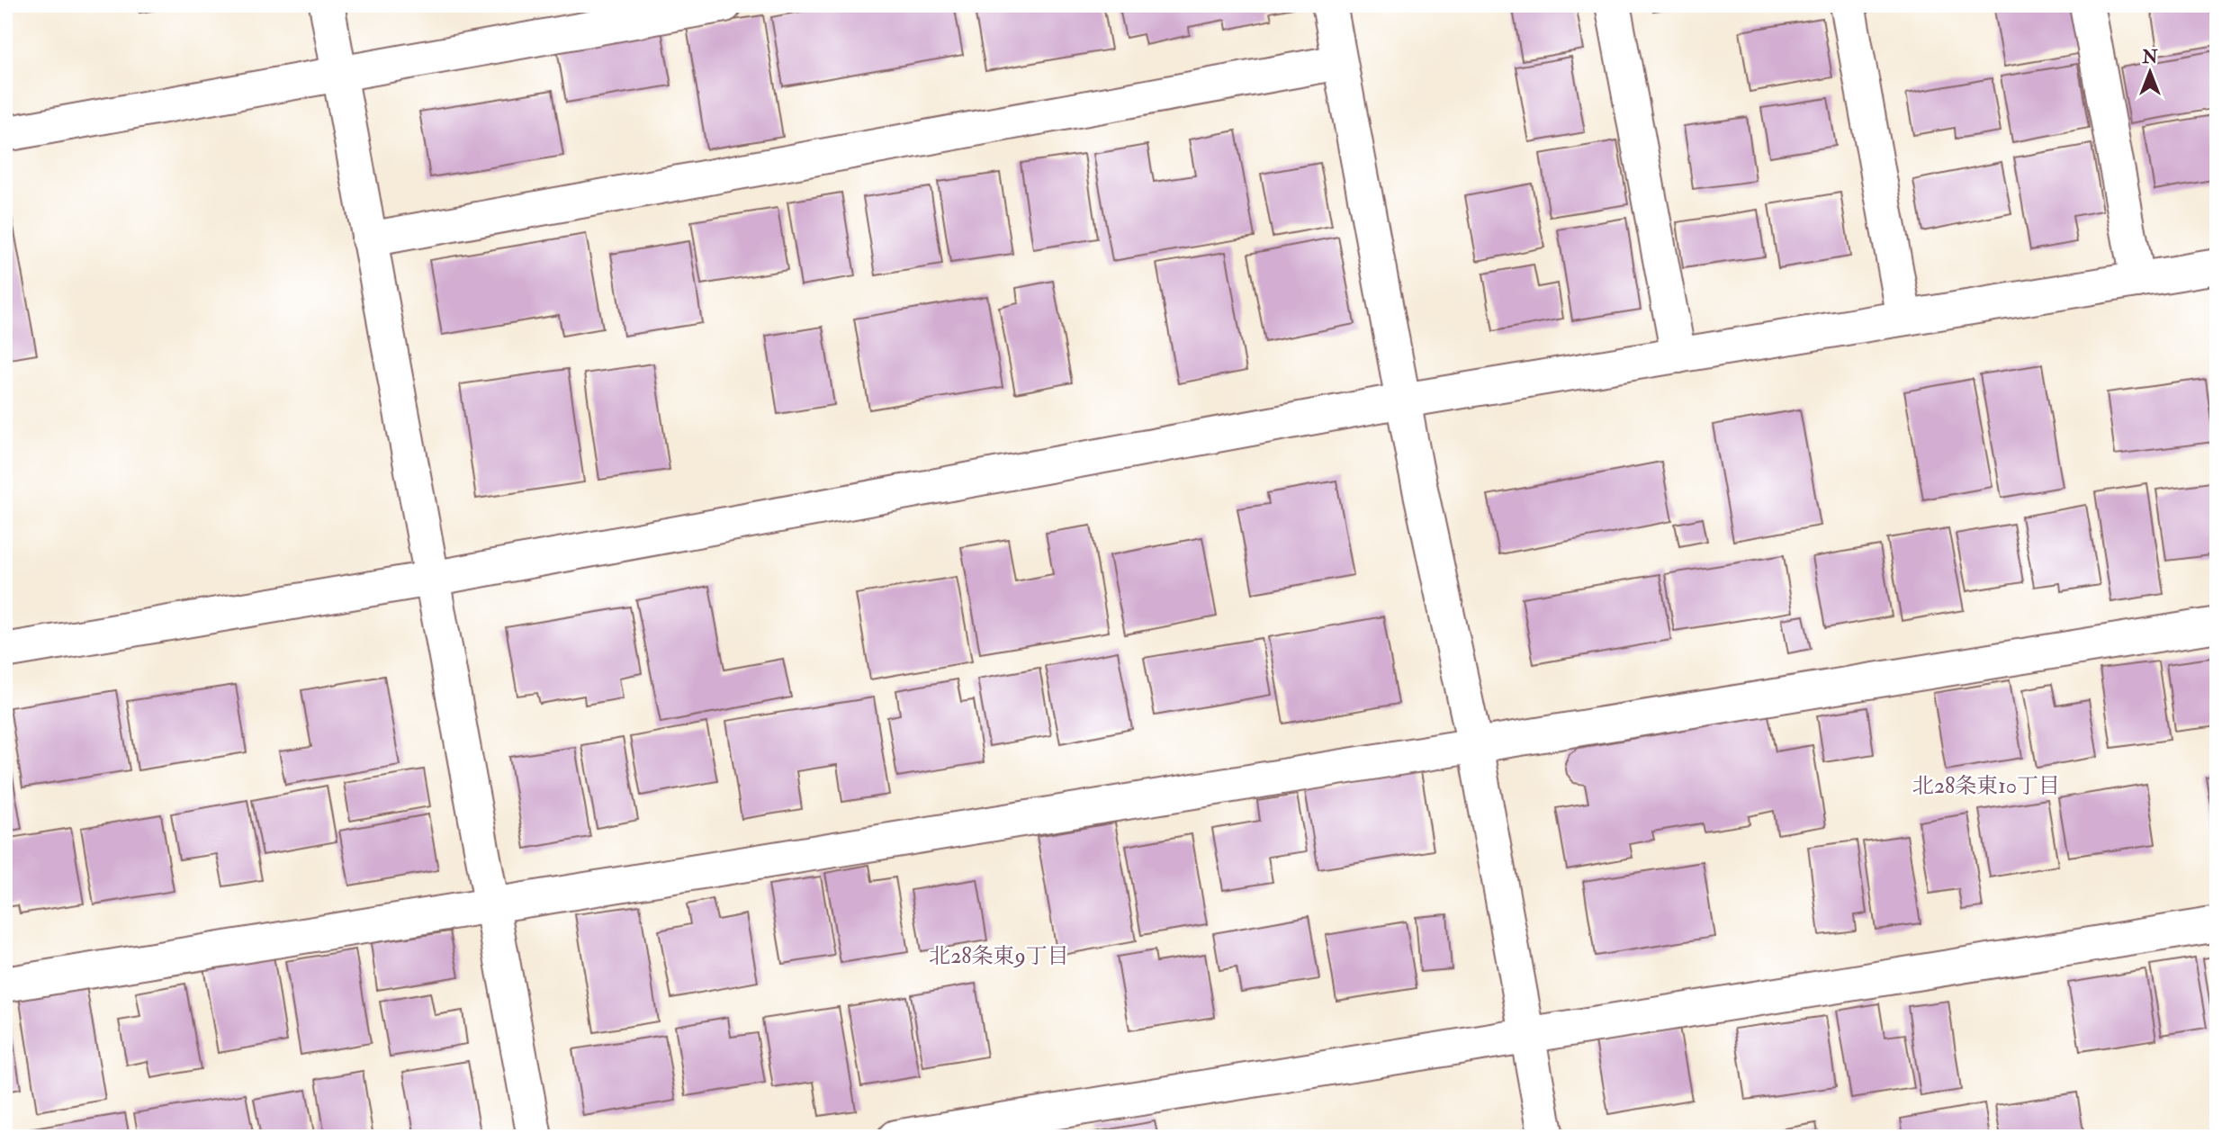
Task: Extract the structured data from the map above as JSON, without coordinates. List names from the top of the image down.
{
  "districts": ["北28条東10丁目", "北28条東9丁目"],
  "north": "top"
}
